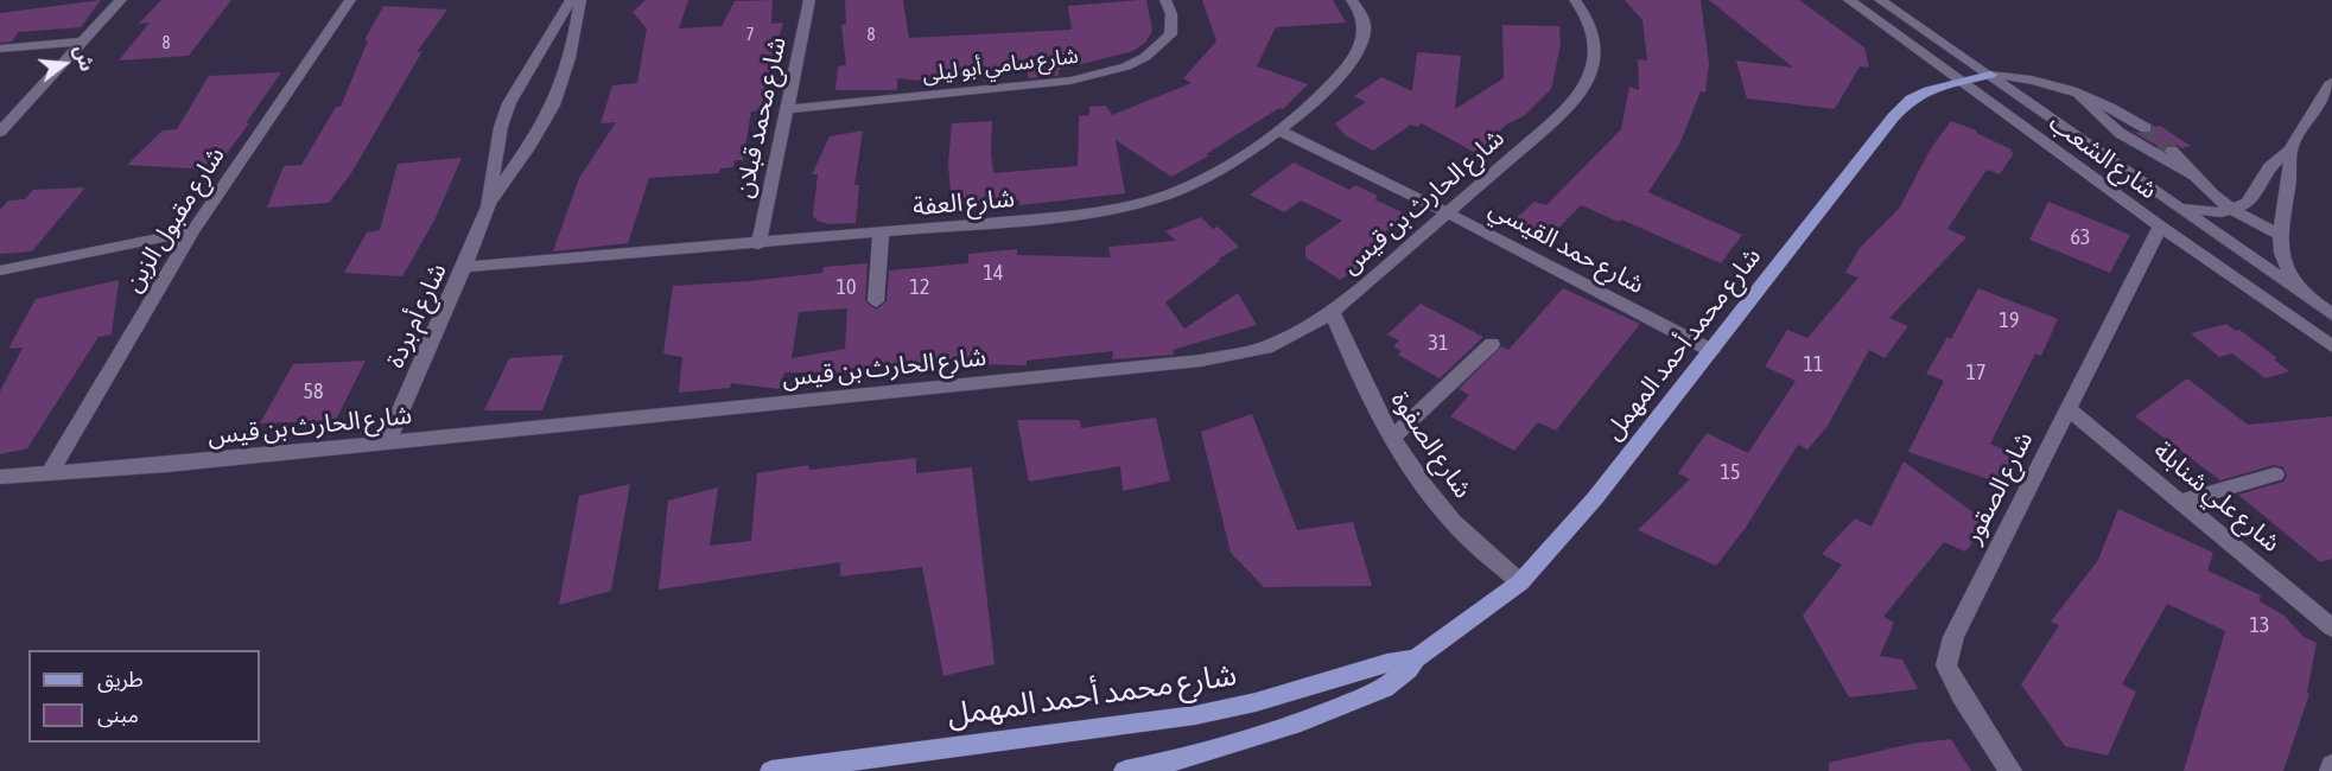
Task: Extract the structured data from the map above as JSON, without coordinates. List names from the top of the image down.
{
  "streets": {
    "main road": ["شارع محمد أحمد المهمل"],
    "street": [
      "شارع سامي أبو ليلى",
      "شارع محمد قبلان",
      "شارع الشعب",
      "شارع الحارث بن قيس",
      "شارع العفة",
      "شارع مقبول الزبن",
      "شارع حمد القيسي",
      "شارع أم بردة",
      "شارع الصفوة",
      "شارع الصقور",
      "شارع علي شنابلة"
    ]
  },
  "crossings": [
    ["شارع سامي أبو ليلى", "شارع محمد قبلان"],
    ["شارع محمد قبلان", "شارع العفة"],
    ["شارع الشعب", "شارع محمد أحمد المهمل"],
    ["شارع الشعب", "شارع الصقور"],
    ["شارع الحارث بن قيس", "شارع مقبول الزبن"],
    ["شارع الحارث بن قيس", "شارع حمد القيسي"],
    ["شارع الحارث بن قيس", "شارع أم بردة"],
    ["شارع الحارث بن قيس", "شارع الصفوة"],
    ["شارع العفة", "شارع حمد القيسي"],
    ["شارع العفة", "شارع أم بردة"],
    ["شارع حمد القيسي", "شارع محمد أحمد المهمل"],
    ["شارع محمد أحمد المهمل", "شارع الصفوة"],
    ["شارع الصقور", "شارع علي شنابلة"]
  ],
  "house_numbers": [
    "7",
    "8",
    "8",
    "63",
    "14",
    "10",
    "12",
    "19",
    "31",
    "11",
    "17",
    "58",
    "15",
    "13"
  ],
  "legend": ["طريق", "مبنى"],
  "north": "right"
}
